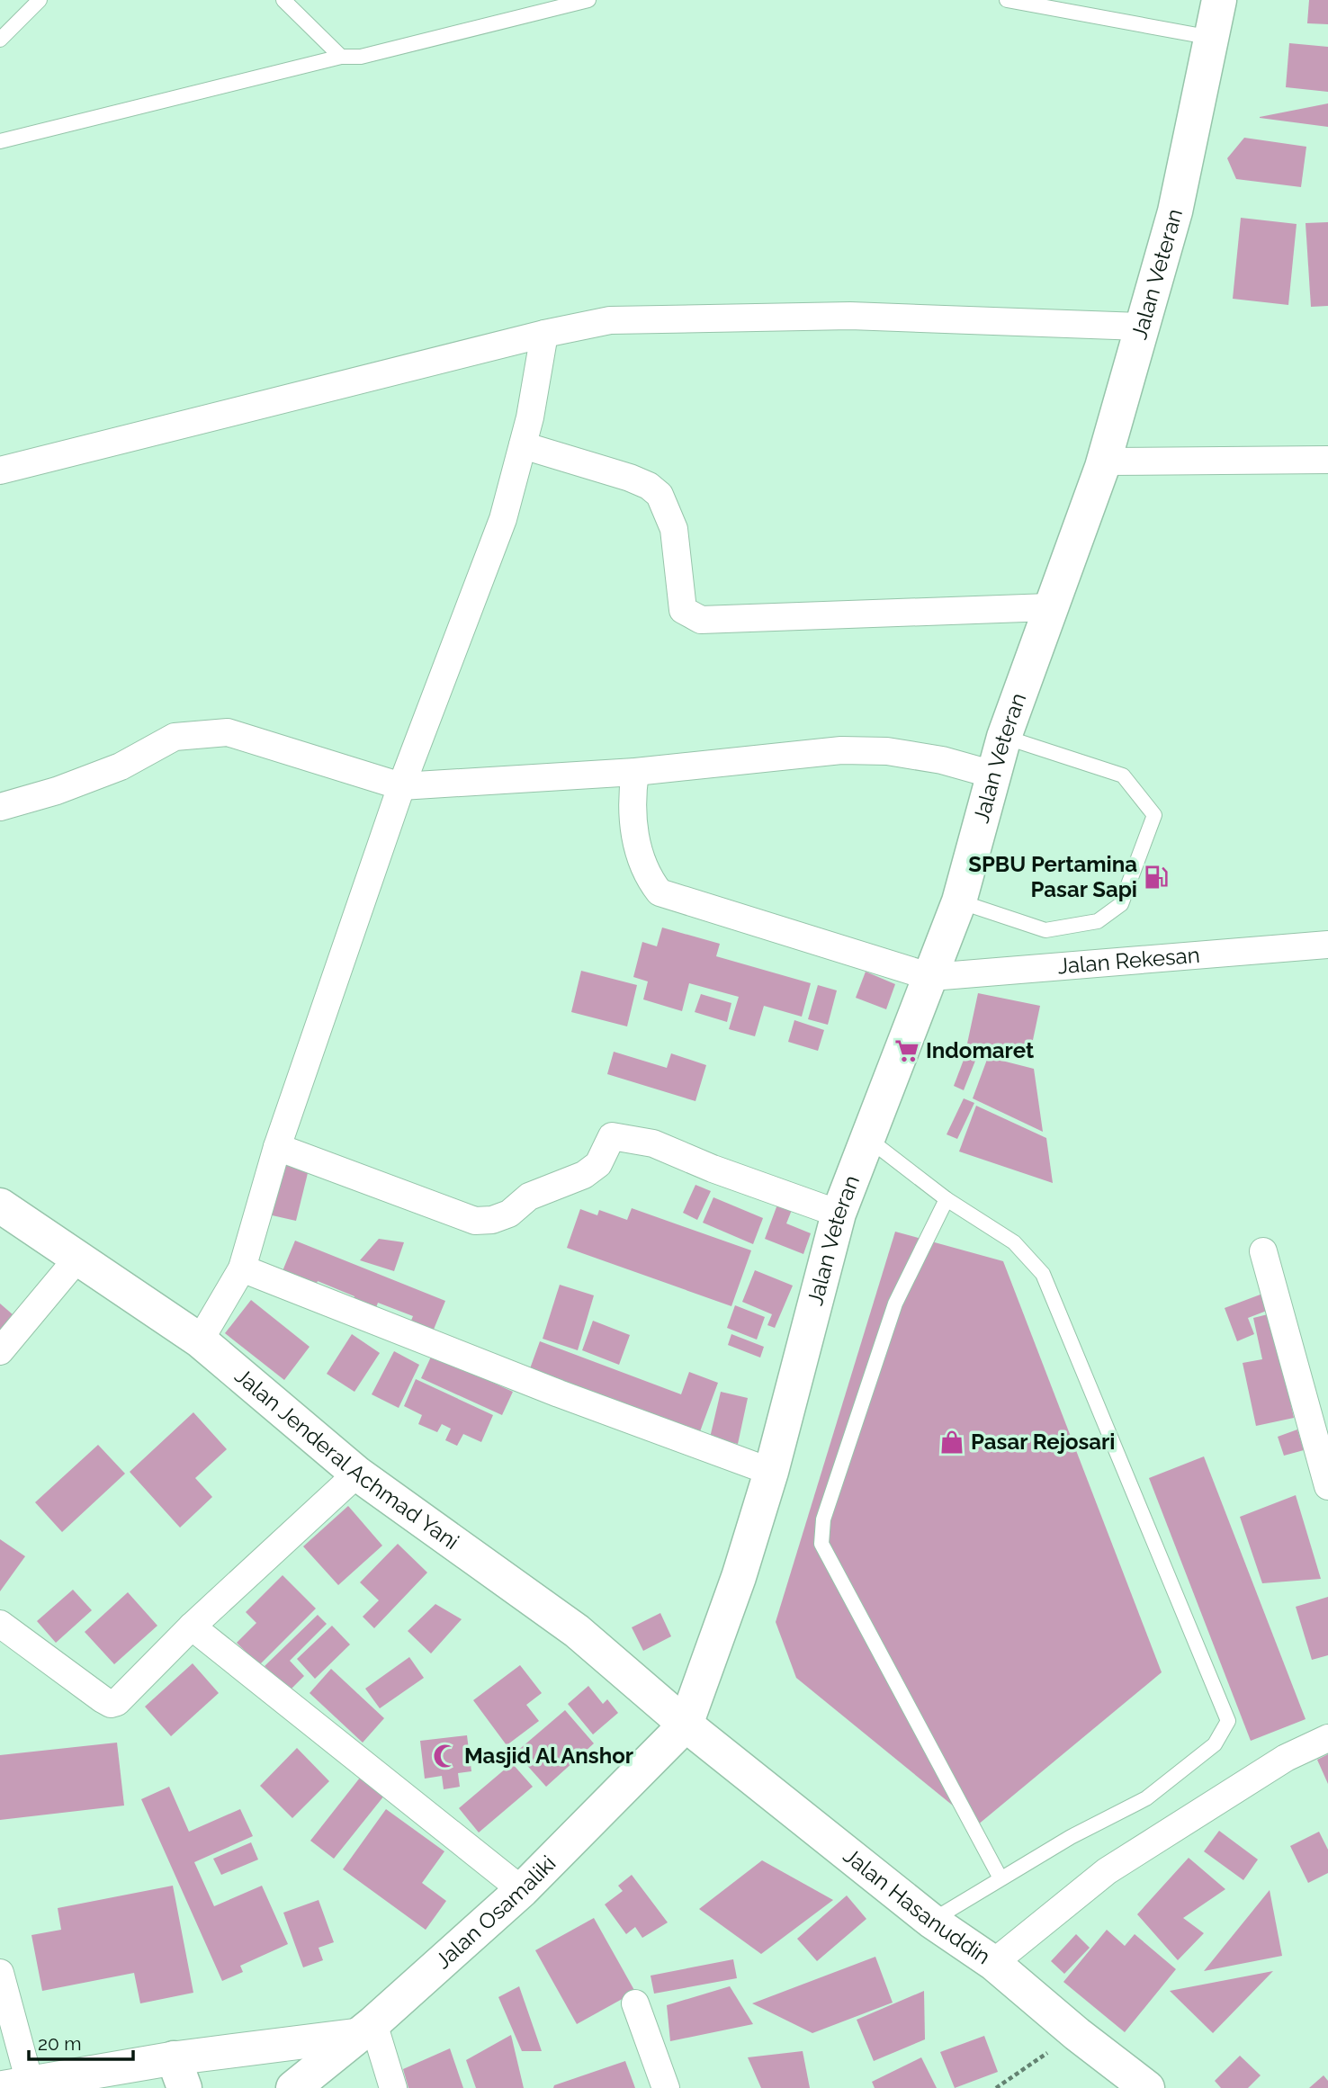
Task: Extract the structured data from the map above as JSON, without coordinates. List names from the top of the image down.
{
  "streets": {
    "main road": [
      "Jalan Veteran",
      "Jalan Jenderal Achmad Yani",
      "Jalan Hasanuddin",
      "Jalan Osamaliki"
    ],
    "street": ["Jalan Rekesan"]
  },
  "crossings": [
    ["Jalan Veteran", "Jalan Rekesan"],
    ["Jalan Veteran", "Jalan Jenderal Achmad Yani"],
    ["Jalan Veteran", "Jalan Hasanuddin"],
    ["Jalan Veteran", "Jalan Osamaliki"],
    ["Jalan Jenderal Achmad Yani", "Jalan Hasanuddin"],
    ["Jalan Jenderal Achmad Yani", "Jalan Osamaliki"],
    ["Jalan Hasanuddin", "Jalan Osamaliki"]
  ],
  "places": {
    "fuel station": ["SPBU Pertamina Pasar Sapi"],
    "supermarket": ["Indomaret"],
    "shop": ["Pasar Rejosari"],
    "mosque": ["Masjid Al Anshor"]
  },
  "scale_bar": "20 m"
}
